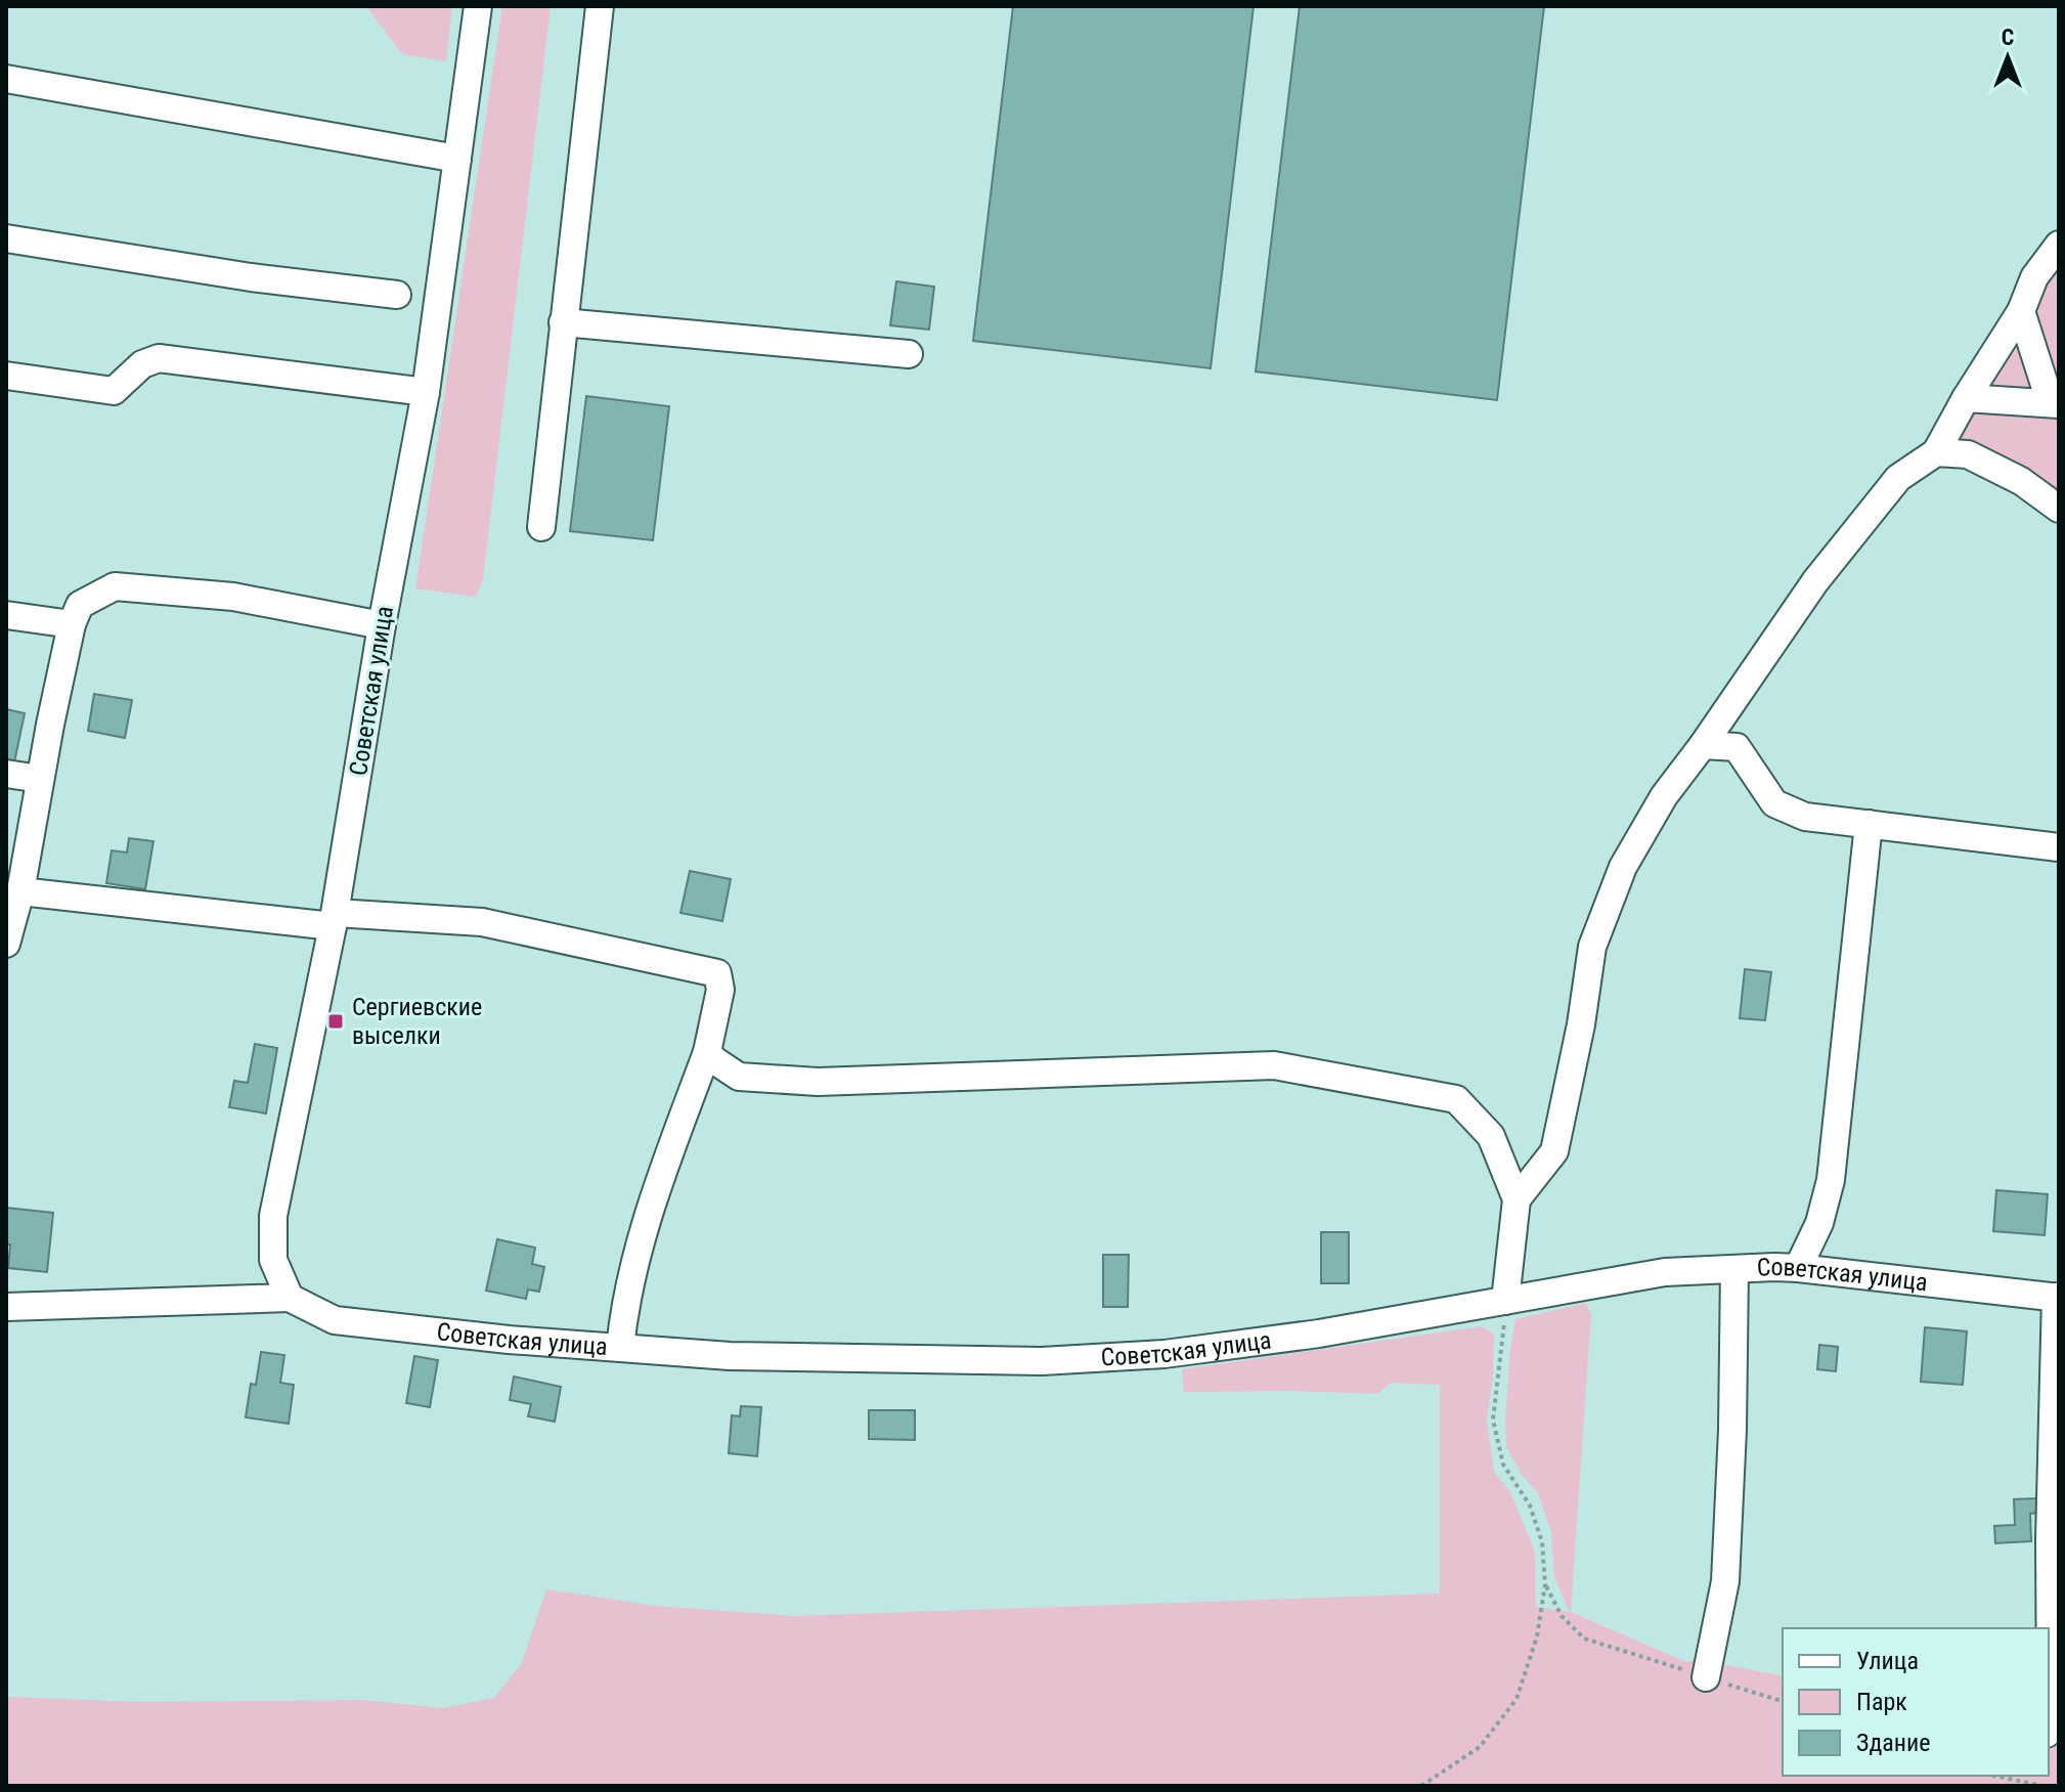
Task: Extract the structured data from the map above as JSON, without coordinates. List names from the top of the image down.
{
  "streets": {
    "street": ["Советская улица"]
  },
  "places": {
    "transit": ["Сергиевские выселки"]
  },
  "legend": ["Улица", "Парк", "Здание"],
  "north": "top"
}
